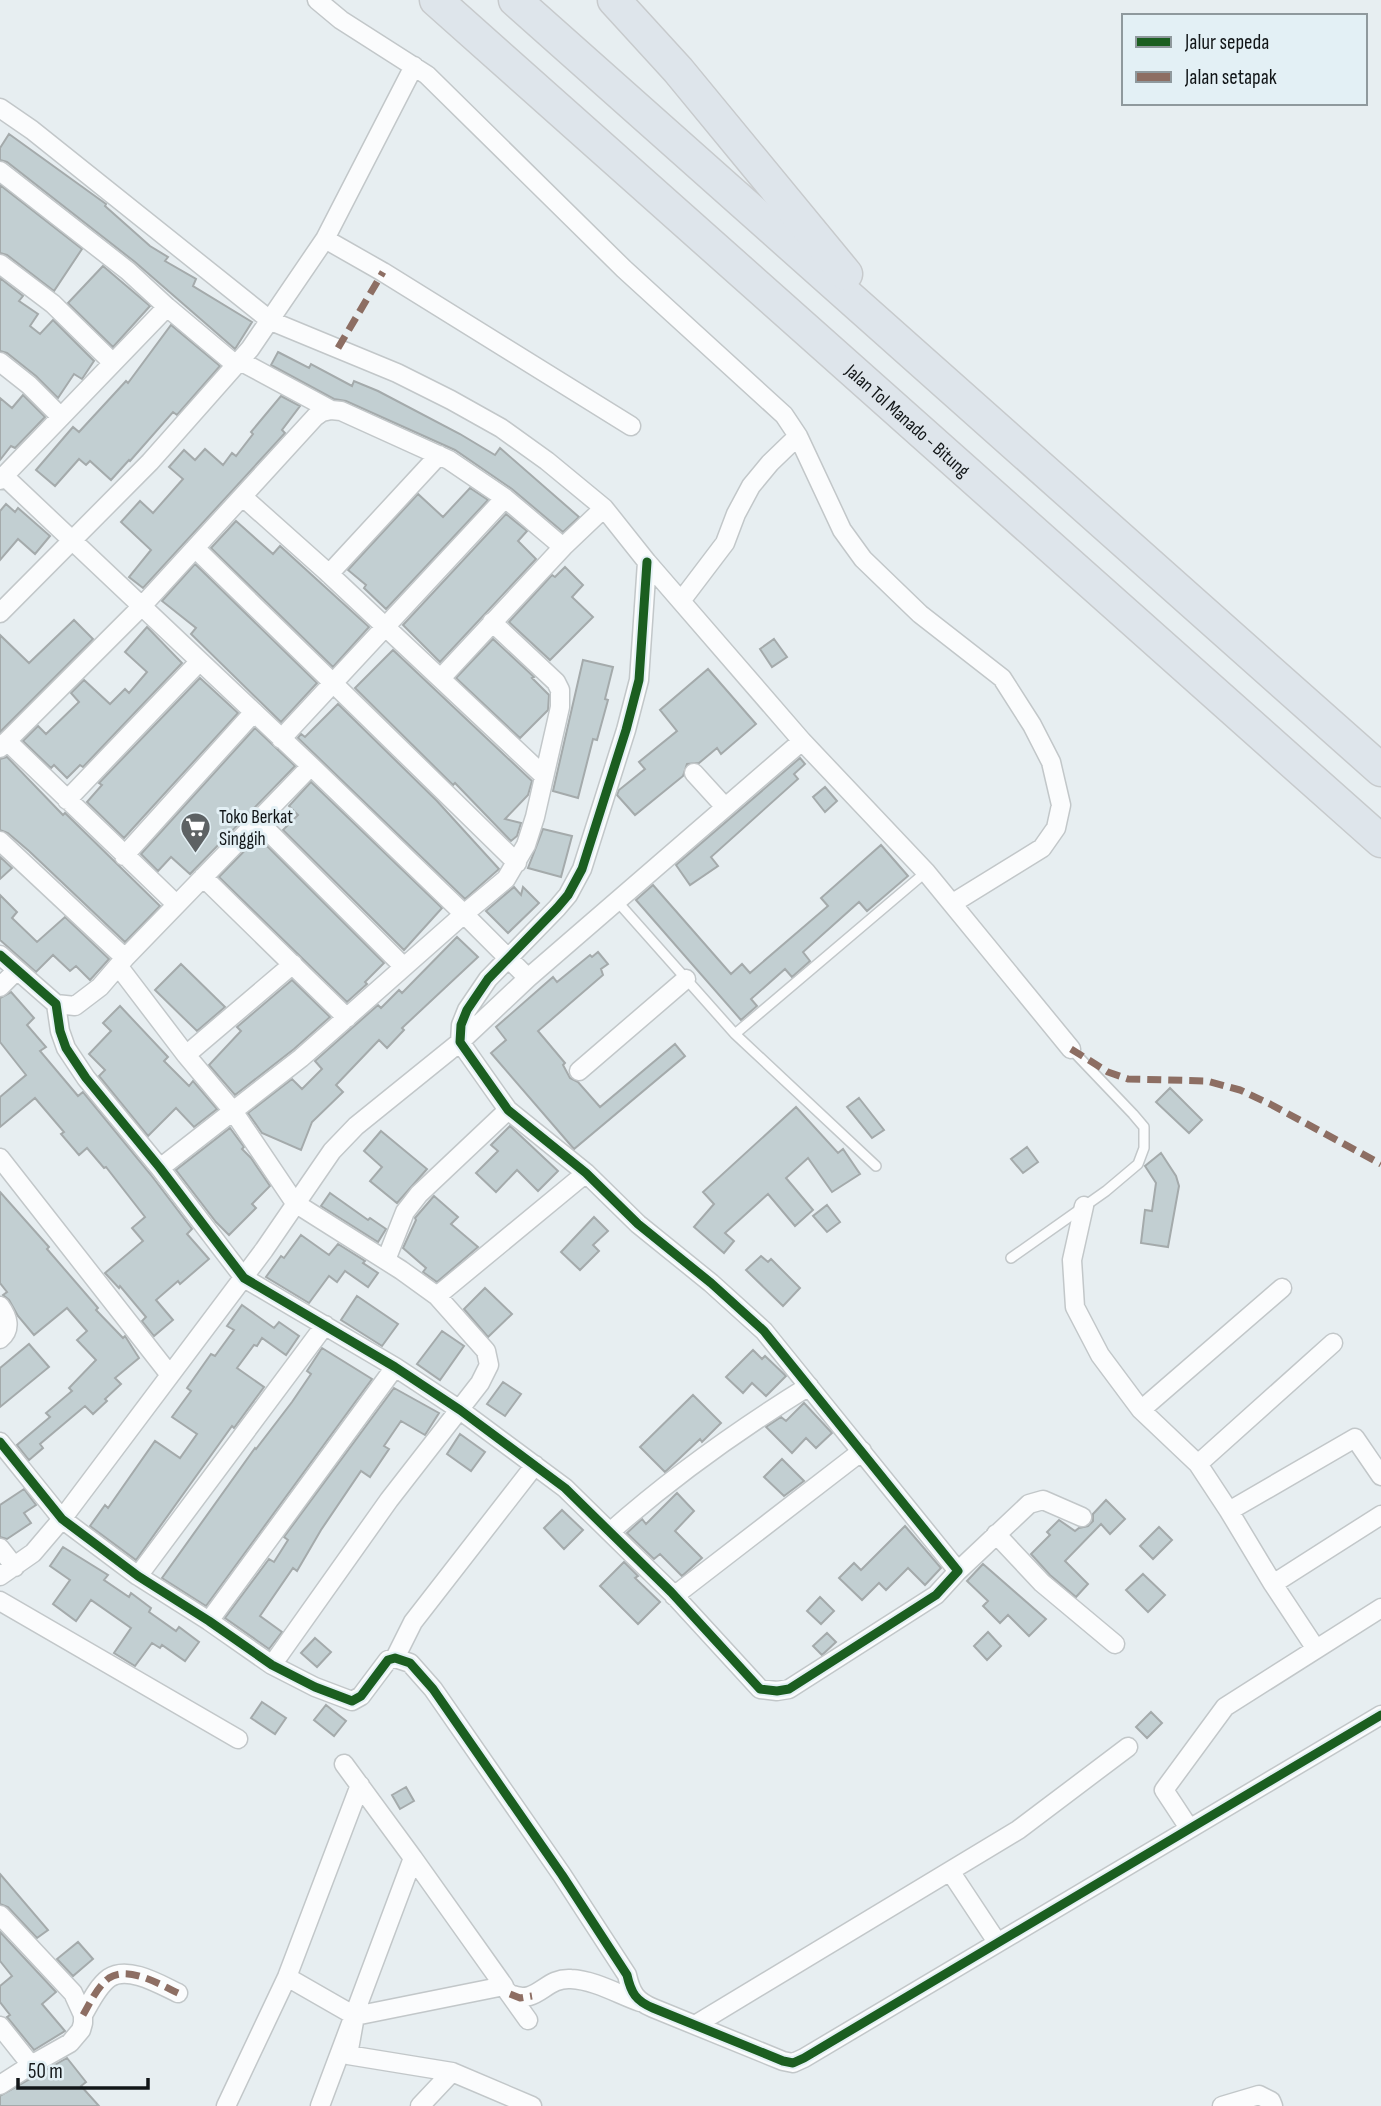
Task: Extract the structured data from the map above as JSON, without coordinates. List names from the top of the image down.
{
  "streets": {
    "highway": ["Jalan Tol Manado - Bitung"]
  },
  "places": {
    "supermarket": ["Toko Berkat Singgih"]
  },
  "legend": ["Jalur sepeda", "Jalan setapak"],
  "scale_bar": "50 m"
}
